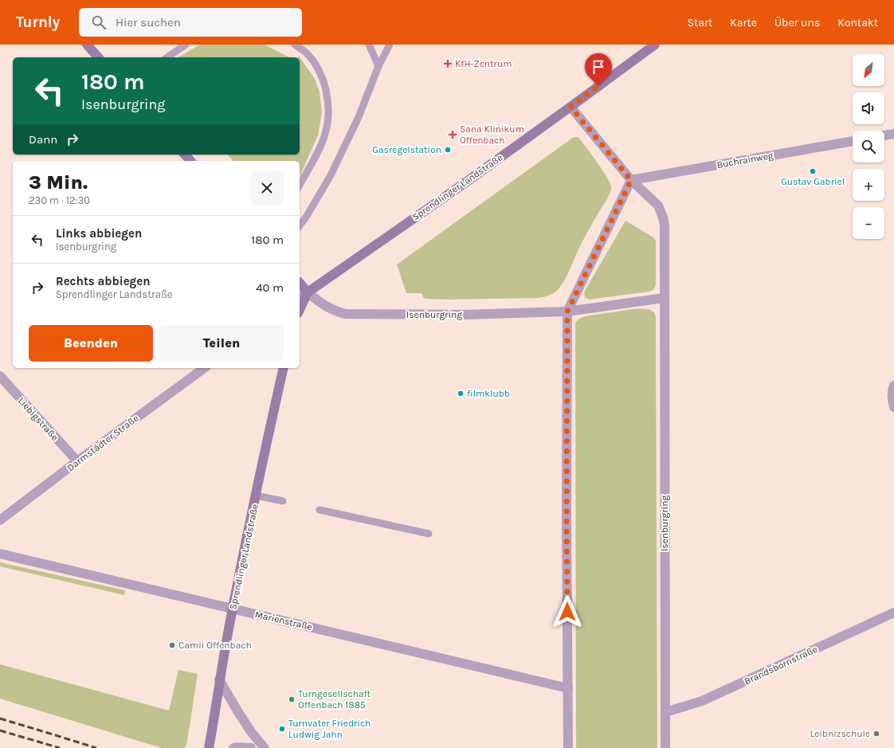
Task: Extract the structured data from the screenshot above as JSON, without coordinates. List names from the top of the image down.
{
  "streets": {
    "main road": ["Sprendlinger Landstraße"],
    "street": [
      "Buchrainweg",
      "Isenburgring",
      "Liebigstraße",
      "Darmstädter Straße",
      "Marienstraße",
      "Brandsbornstraße"
    ]
  },
  "crossings": [
    ["Buchrainweg", "Isenburgring"],
    ["Sprendlinger Landstraße", "Isenburgring"],
    ["Sprendlinger Landstraße", "Marienstraße"],
    ["Isenburgring", "Brandsbornstraße"],
    ["Liebigstraße", "Darmstädter Straße"]
  ],
  "places": {
    "health": ["KfH-Zentrum", "Sana Klinikum Offenbach"],
    "other": [
      "Gasregelstation",
      "Gustav Gabriel",
      "filmklubb",
      "Camii Offenbach",
      "Turngesellschaft Offenbach 1885",
      "Turnvater Friedrich Ludwig Jahn",
      "Leibnizschule"
    ]
  },
  "north": "bottom left",
  "page": {
    "header": "Turnly",
    "search": "Hier suchen",
    "nav": [
      "Start",
      "Karte",
      "Über uns",
      "Kontakt"
    ],
    "map_buttons": ["+", "−"],
    "turn": ["180 m", "Isenburgring"],
    "then": "Dann",
    "heading": ["3 Min.", "230 m · 12:30"],
    "list": [
      {
        "name": "Links abbiegen",
        "note": "Isenburgring",
        "value": "180 m"
      },
      {
        "name": "Rechts abbiegen",
        "note": "Sprendlinger Landstraße",
        "value": "40 m"
      }
    ],
    "buttons": ["Beenden", "Teilen"]
  }
}
